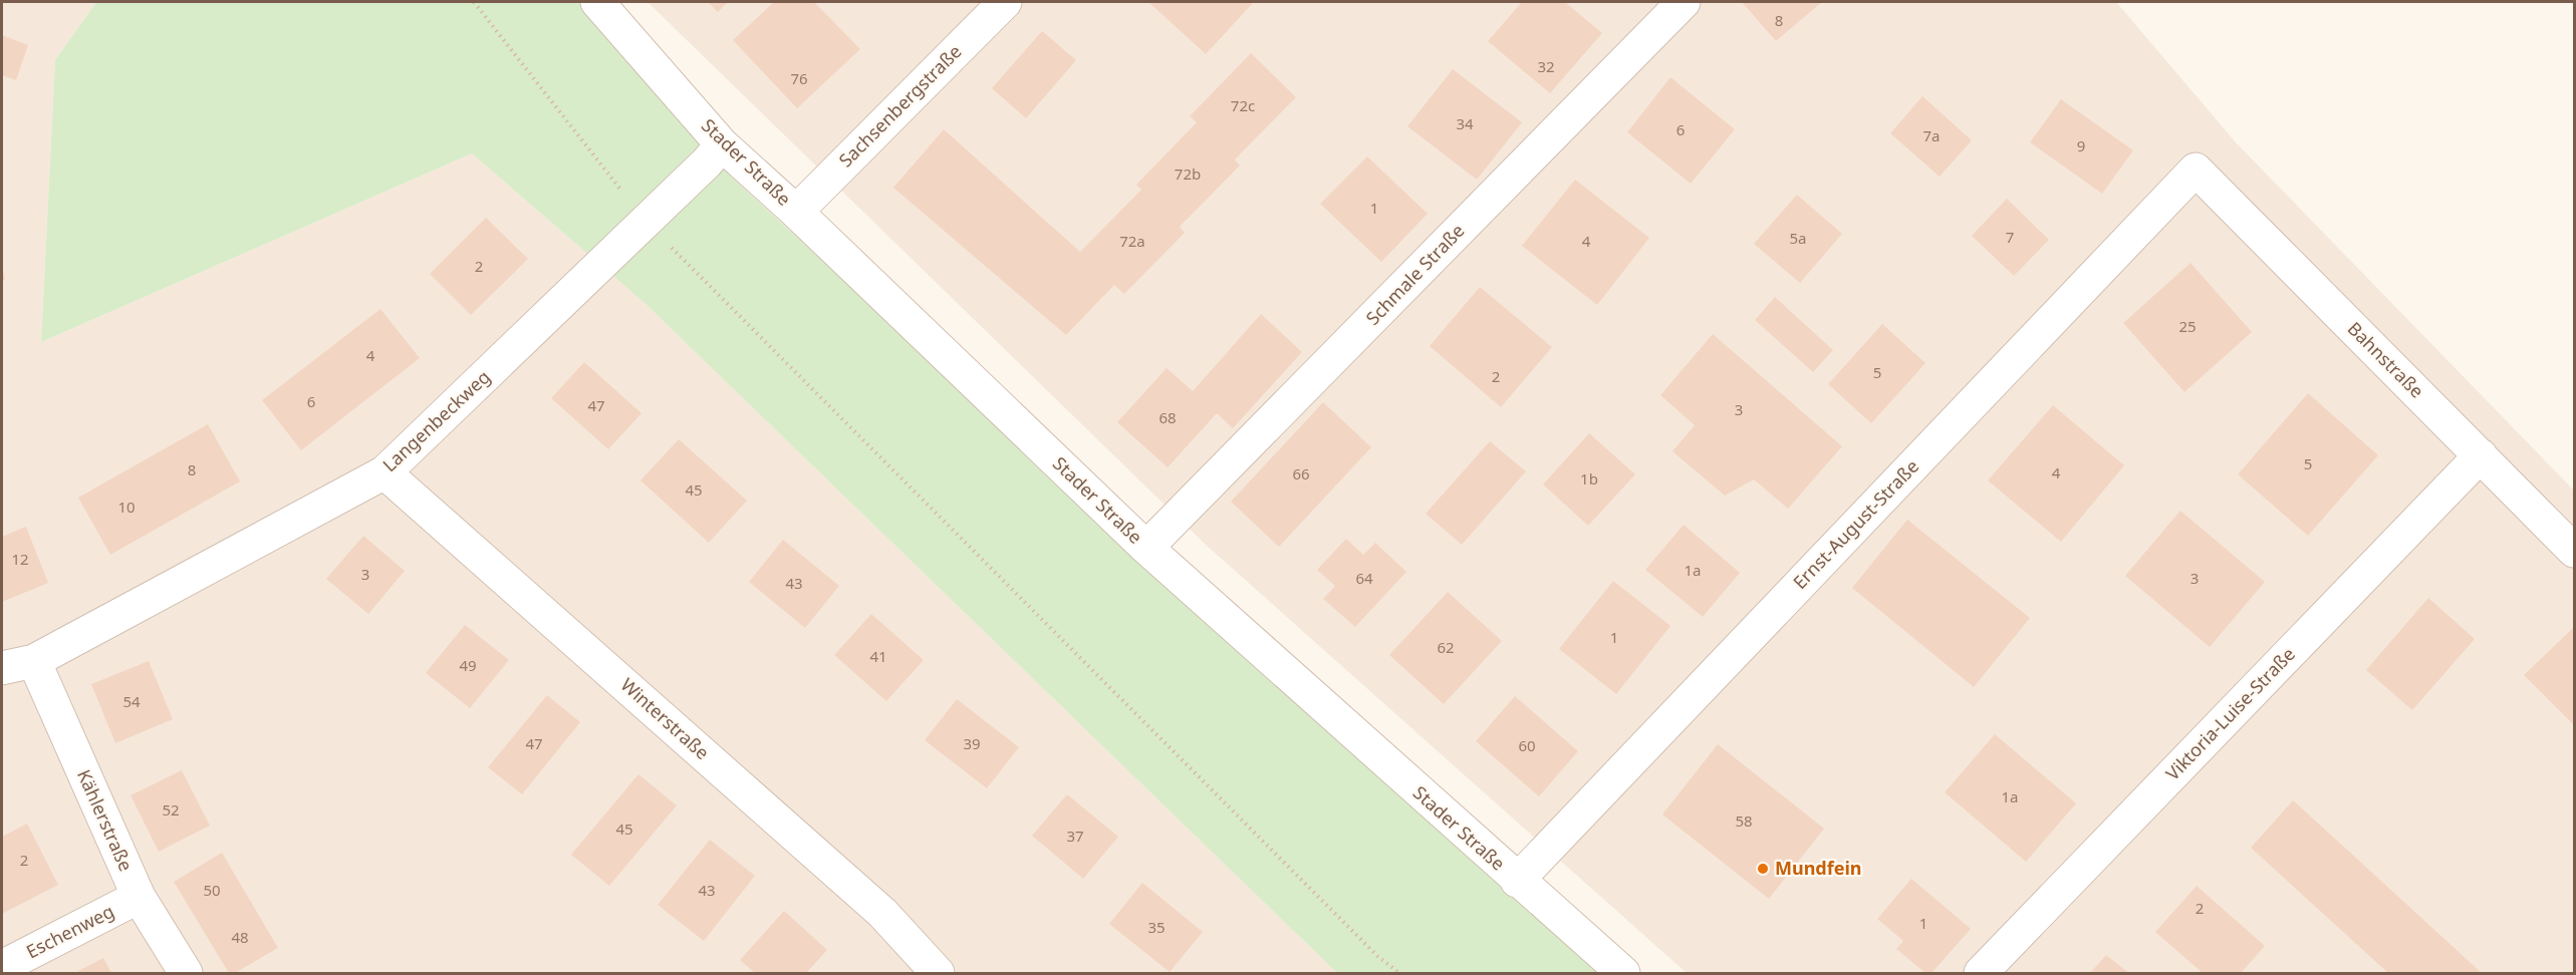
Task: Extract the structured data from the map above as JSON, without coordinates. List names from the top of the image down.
{
  "streets": {
    "street": [
      "Sachsenbergstraße",
      "Stader Straße",
      "Schmale Straße",
      "Bahnstraße",
      "Langenbeckweg",
      "Ernst-August-Straße",
      "Viktoria-Luise-Straße",
      "Winterstraße",
      "Kählerstraße",
      "Eschenweg"
    ]
  },
  "crossings": [
    ["Sachsenbergstraße", "Stader Straße"],
    ["Stader Straße", "Schmale Straße"],
    ["Stader Straße", "Langenbeckweg"],
    ["Stader Straße", "Ernst-August-Straße"],
    ["Bahnstraße", "Ernst-August-Straße"],
    ["Bahnstraße", "Viktoria-Luise-Straße"],
    ["Langenbeckweg", "Winterstraße"],
    ["Langenbeckweg", "Kählerstraße"],
    ["Kählerstraße", "Eschenweg"]
  ],
  "places": ["Mundfein"],
  "house_numbers": [
    "8",
    "32",
    "76",
    "72c",
    "34",
    "6",
    "7a",
    "9",
    "72b",
    "1",
    "7",
    "5a",
    "72a",
    "4",
    "2",
    "25",
    "4",
    "5",
    "2",
    "6",
    "47",
    "3",
    "68",
    "5",
    "8",
    "4",
    "66",
    "1b",
    "45",
    "10",
    "12",
    "1a",
    "3",
    "64",
    "3",
    "43",
    "1",
    "62",
    "41",
    "49",
    "54",
    "47",
    "39",
    "60",
    "1a",
    "52",
    "58",
    "45",
    "37",
    "2",
    "50",
    "43",
    "2",
    "1",
    "35",
    "48"
  ]
}
